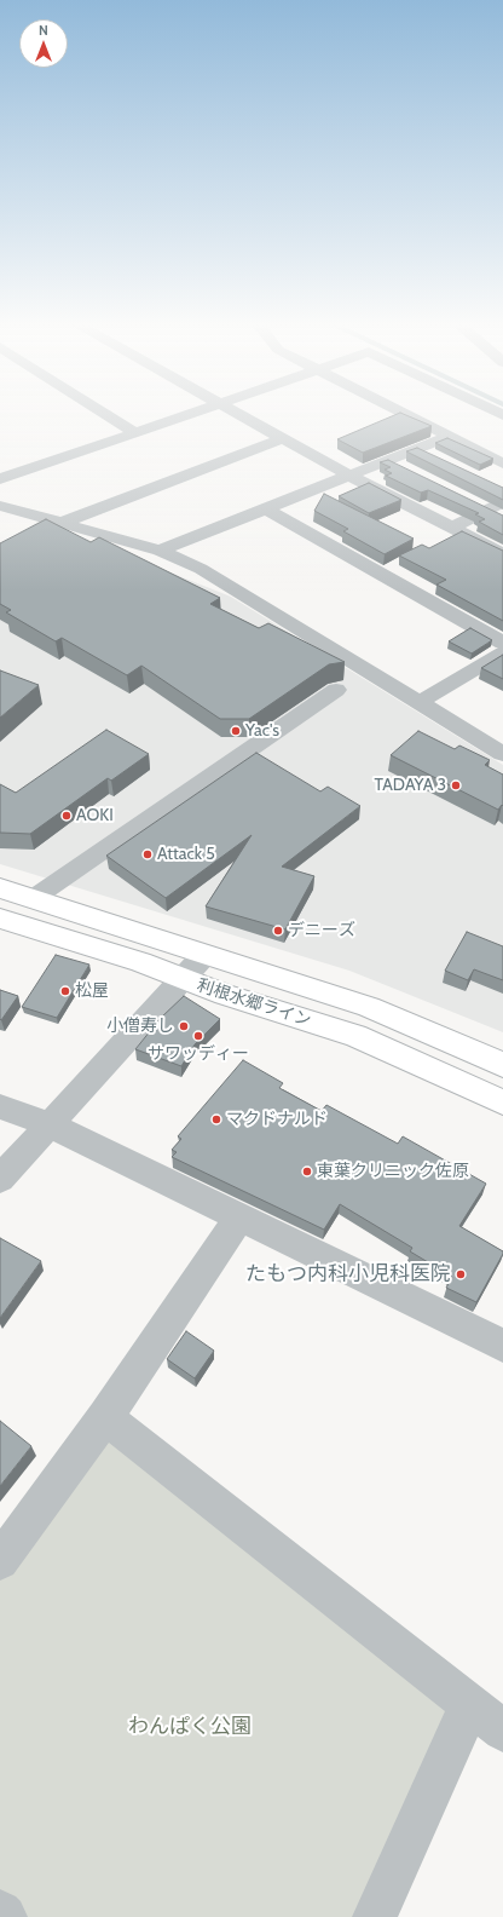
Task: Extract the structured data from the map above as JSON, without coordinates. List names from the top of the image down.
{
  "streets": {
    "highway": ["利根水郷ライン"]
  },
  "parks": ["わんぱく公園"],
  "places": [
    "Yac's",
    "TADAYA 3",
    "AOKI",
    "Attack 5",
    "デニーズ",
    "松屋",
    "小僧寿し",
    "サワッディー",
    "マクドナルド",
    "東葉クリニック佐原",
    "たもつ内科小児科医院"
  ],
  "north": "top"
}
